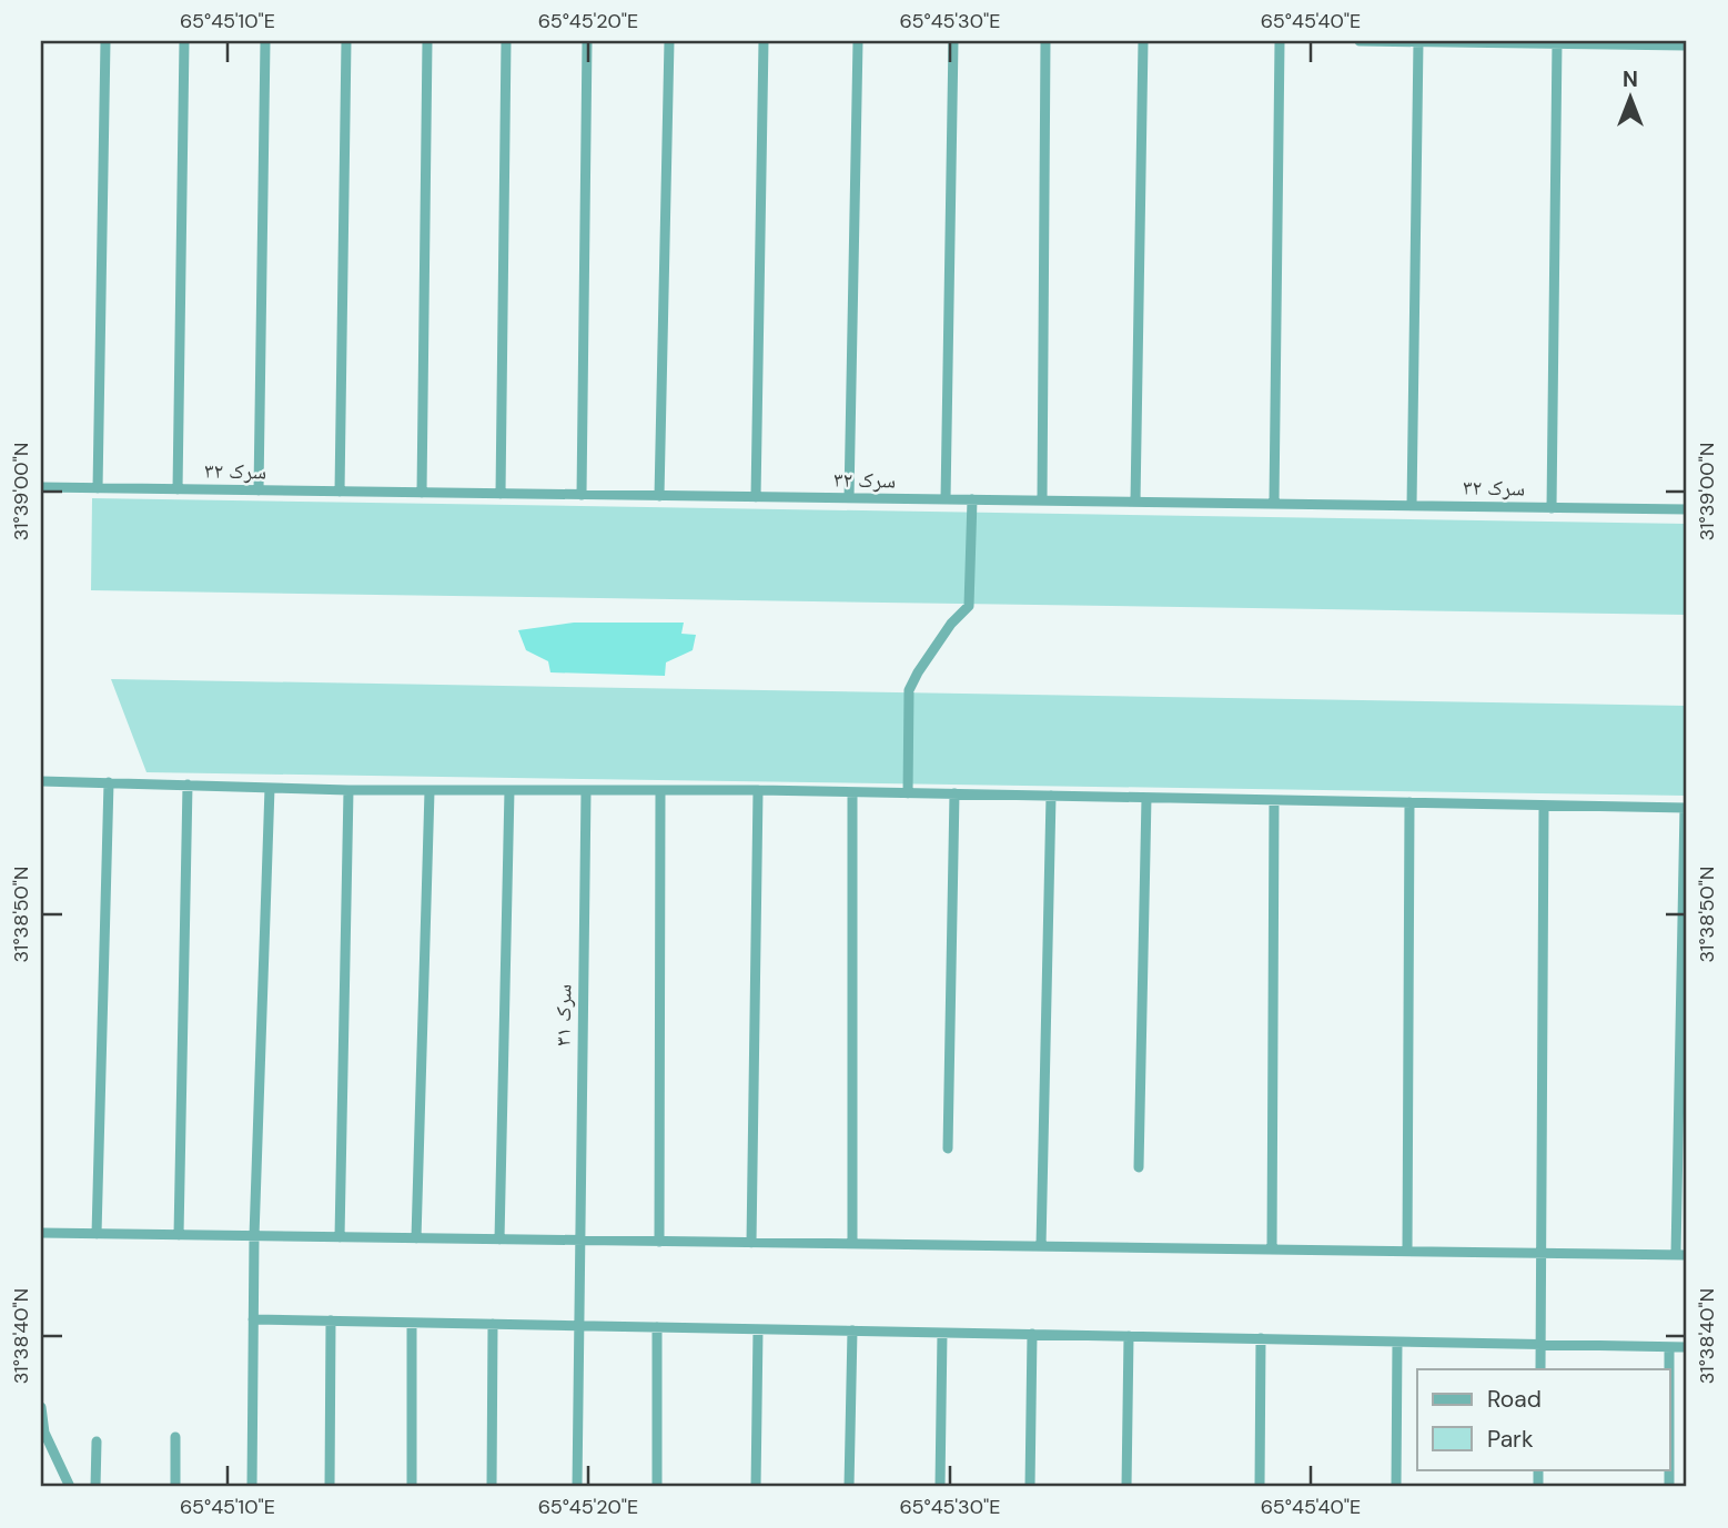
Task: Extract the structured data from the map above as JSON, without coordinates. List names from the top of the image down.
{
  "streets": {
    "street": ["سرک ۳۲", "سرک ۳۱"]
  },
  "legend": ["Road", "Park"],
  "north": "top",
  "coordinates": [
    "65°45'10\"E",
    "65°45'20\"E",
    "65°45'30\"E",
    "65°45'40\"E",
    "31°39'00\"N",
    "31°38'50\"N",
    "31°38'40\"N"
  ]
}
